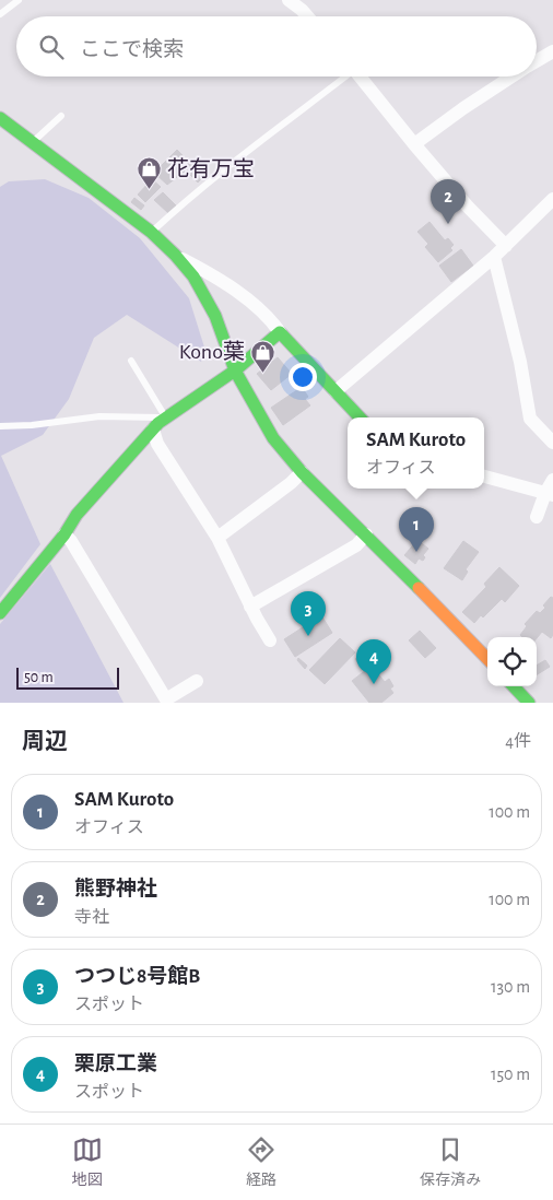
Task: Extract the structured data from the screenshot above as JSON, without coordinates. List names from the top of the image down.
{
  "places": {
    "shop": ["花有万宝", "Kono葉"]
  },
  "scale_bar": "50 m",
  "page": {
    "search": "ここで検索",
    "pins": [
      "2",
      "1",
      "3",
      "4"
    ],
    "popup": ["SAM Kuroto", "オフィス"],
    "scale": "50 m",
    "heading": ["周辺", "4件"],
    "list": [
      {
        "mark": "1",
        "name": "SAM Kuroto",
        "note": "オフィス",
        "value": "100 m"
      },
      {
        "mark": "2",
        "name": "熊野神社",
        "note": "寺社",
        "value": "100 m"
      },
      {
        "mark": "3",
        "name": "つつじ8号館B",
        "note": "スポット",
        "value": "130 m"
      },
      {
        "mark": "4",
        "name": "栗原工業",
        "note": "スポット",
        "value": "150 m"
      }
    ],
    "nav": ["地図", "経路", "保存済み"]
  }
}
